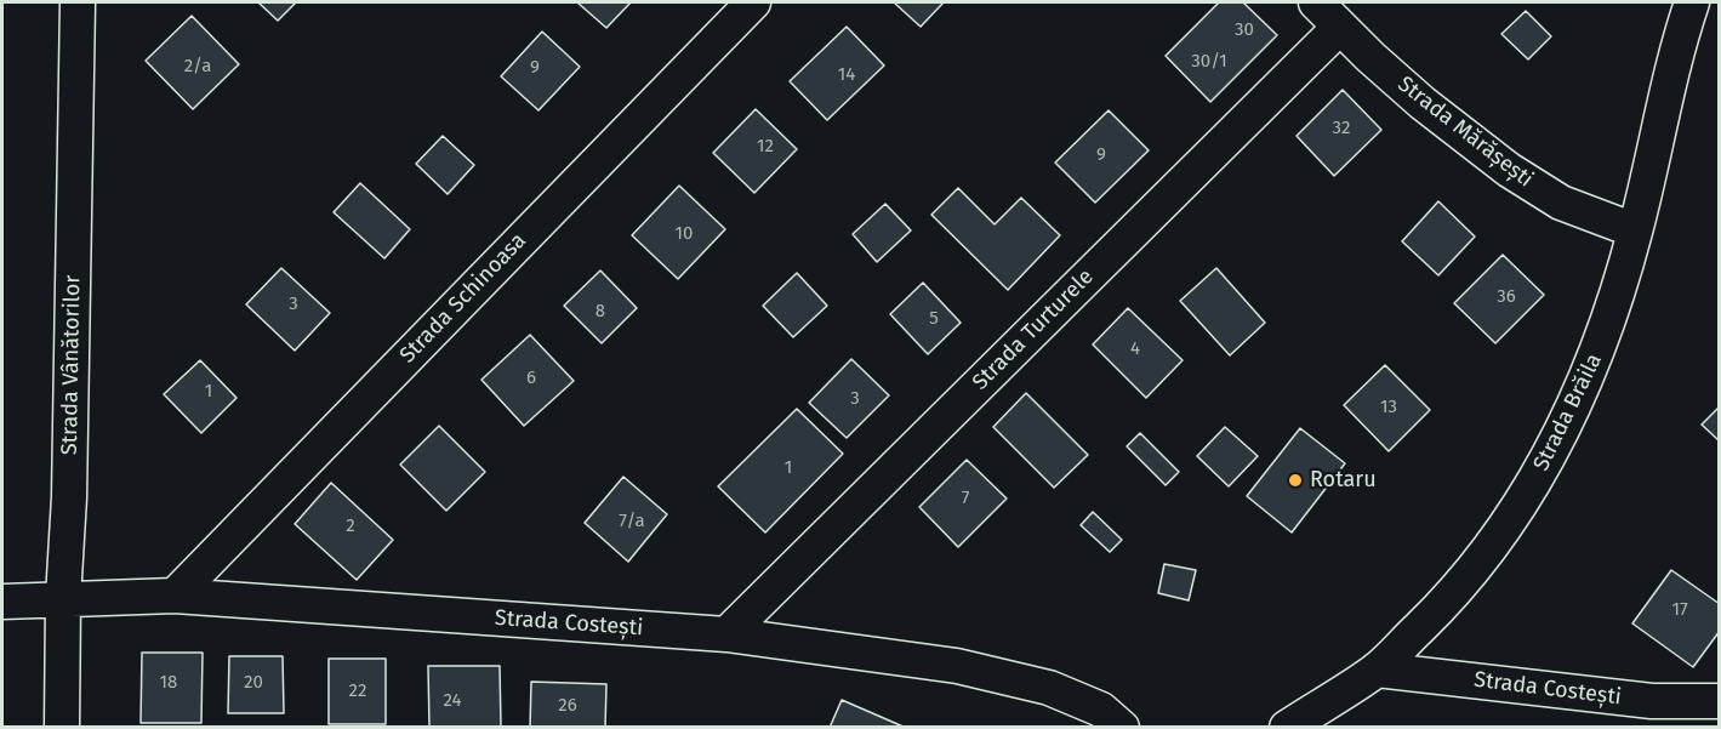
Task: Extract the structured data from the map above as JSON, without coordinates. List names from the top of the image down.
{
  "streets": {
    "street": [
      "Strada Mărășești",
      "Strada Schinoasa",
      "Strada Turturele",
      "Strada Vânătorilor",
      "Strada Brăila",
      "Strada Costești"
    ]
  },
  "crossings": [
    ["Strada Mărășești", "Strada Turturele"],
    ["Strada Mărășești", "Strada Brăila"],
    ["Strada Schinoasa", "Strada Costești"],
    ["Strada Turturele", "Strada Costești"],
    ["Strada Vânătorilor", "Strada Costești"],
    ["Strada Brăila", "Strada Costești"]
  ],
  "places": ["Rotaru"],
  "house_numbers": [
    "30",
    "30/1",
    "2/a",
    "9",
    "14",
    "32",
    "12",
    "9",
    "10",
    "36",
    "3",
    "8",
    "5",
    "4",
    "6",
    "1",
    "3",
    "13",
    "1",
    "7",
    "7/a",
    "2",
    "17",
    "18",
    "20",
    "22",
    "24",
    "26"
  ]
}
